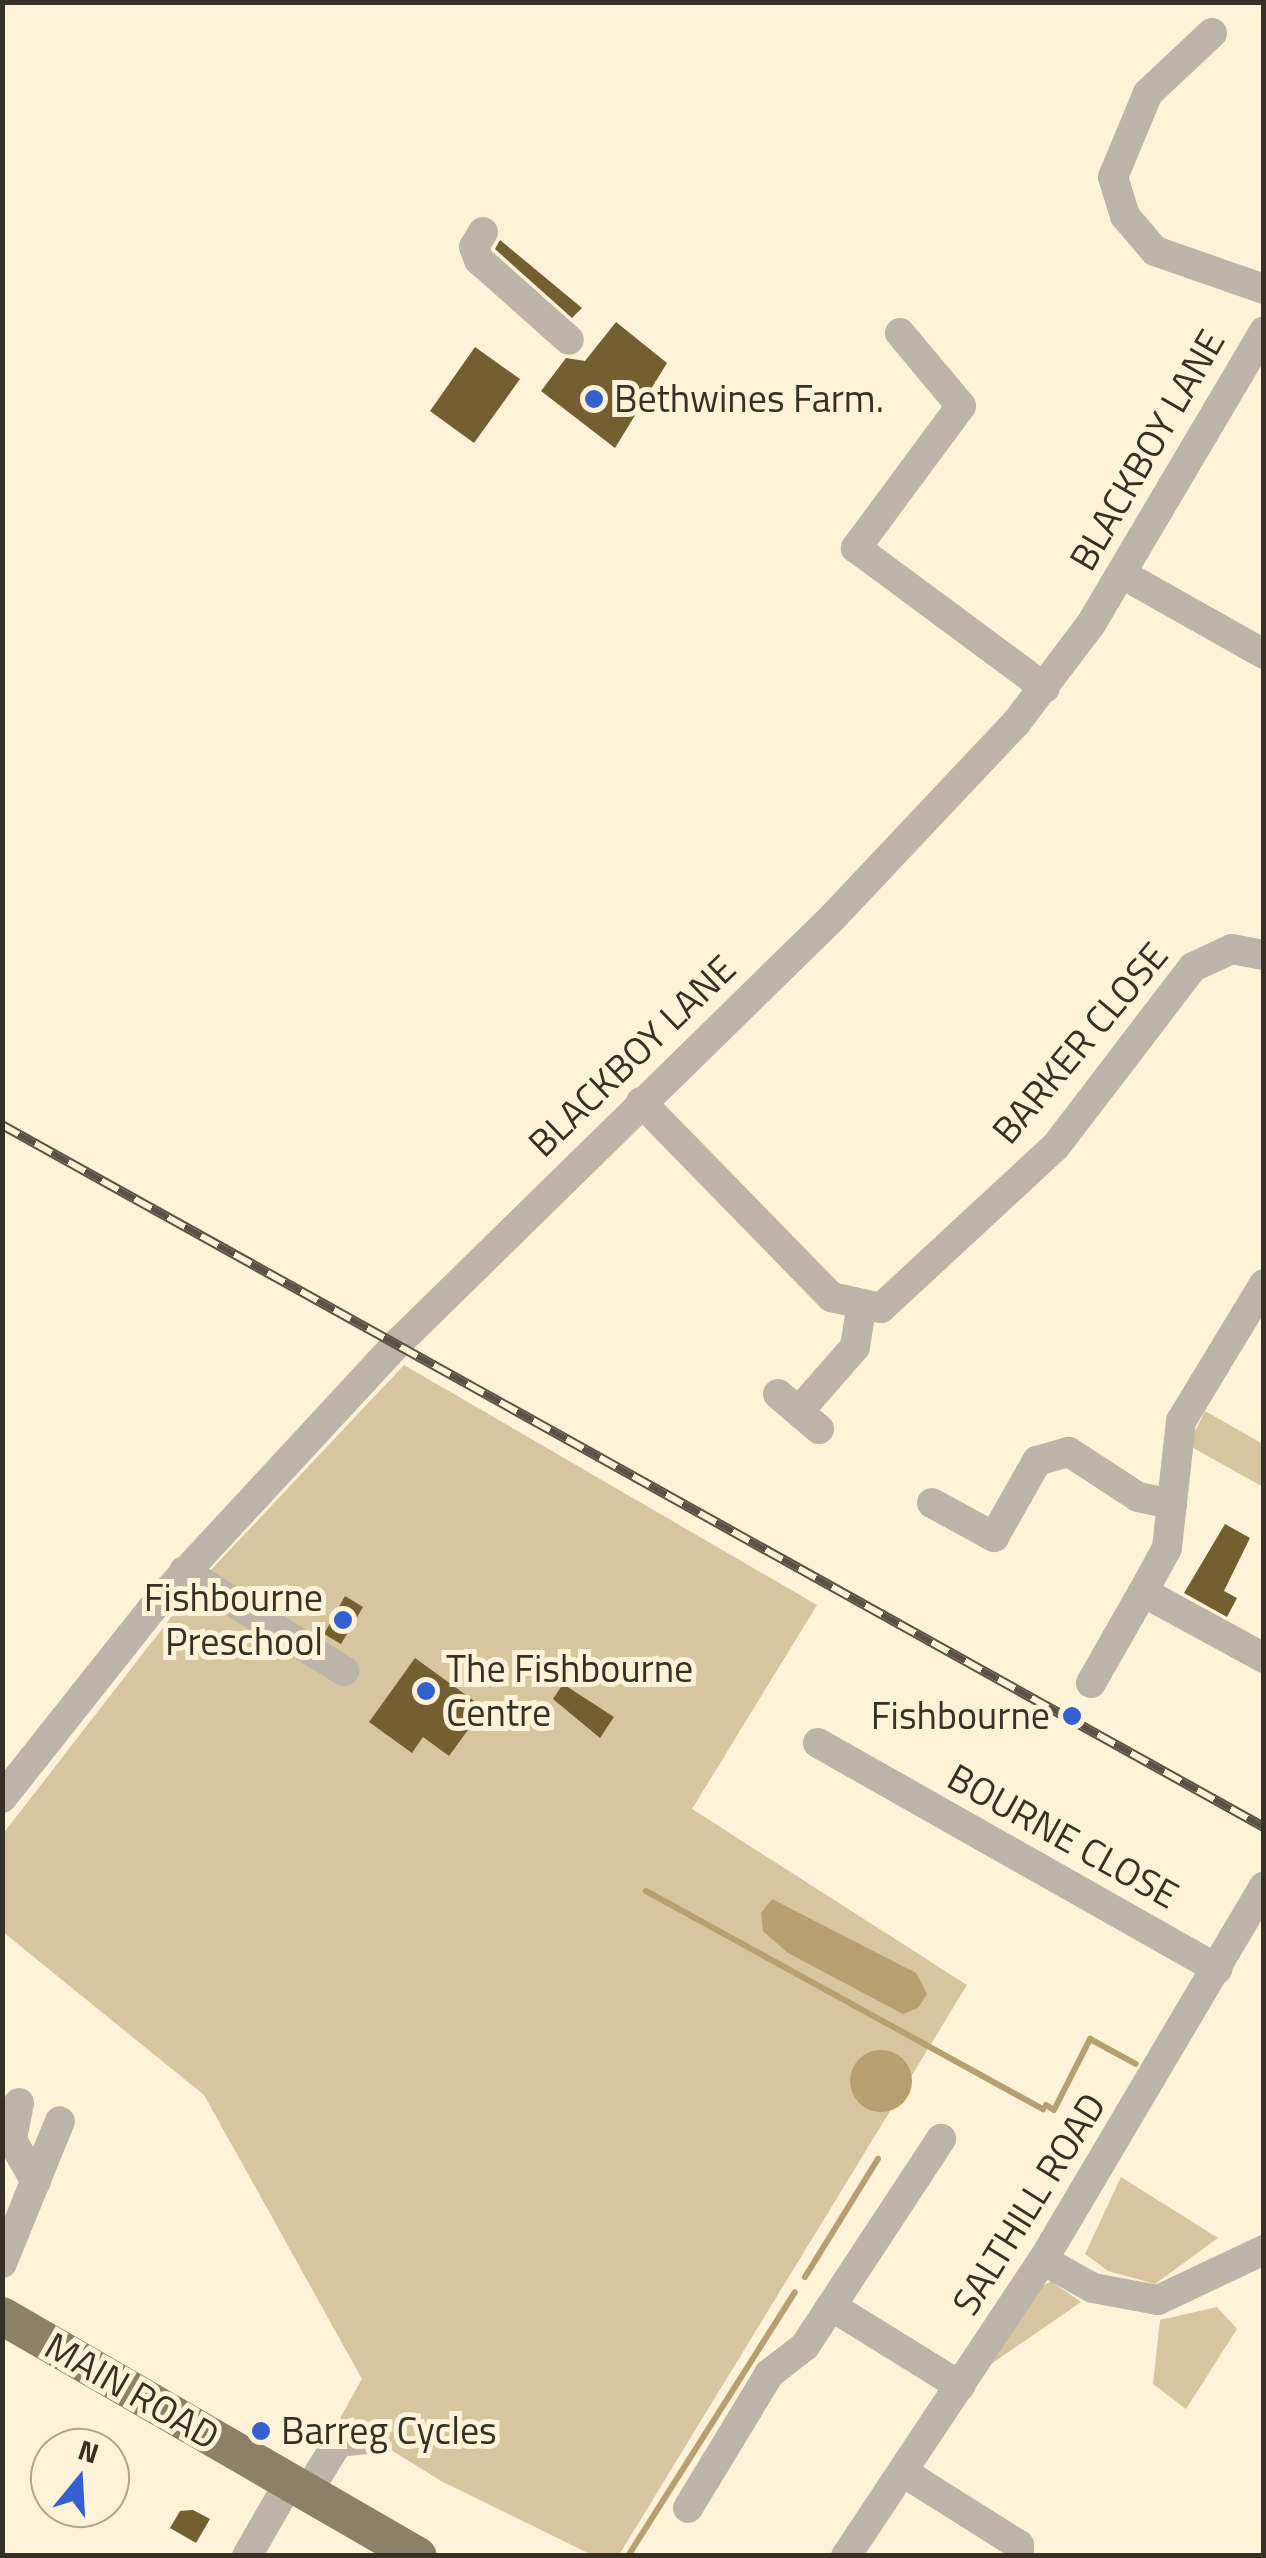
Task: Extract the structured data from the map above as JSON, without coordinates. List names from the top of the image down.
{
  "streets": {
    "main road": ["MAIN ROAD"],
    "street": [
      "BLACKBOY LANE",
      "BARKER CLOSE",
      "BOURNE CLOSE",
      "SALTHILL ROAD"
    ]
  },
  "crossings": [
    ["BOURNE CLOSE", "SALTHILL ROAD"]
  ],
  "places": [
    "Bethwines Farm.",
    "Fishbourne Preschool",
    "The Fishbourne Centre",
    "Fishbourne",
    "Barreg Cycles"
  ],
  "north": "top"
}
